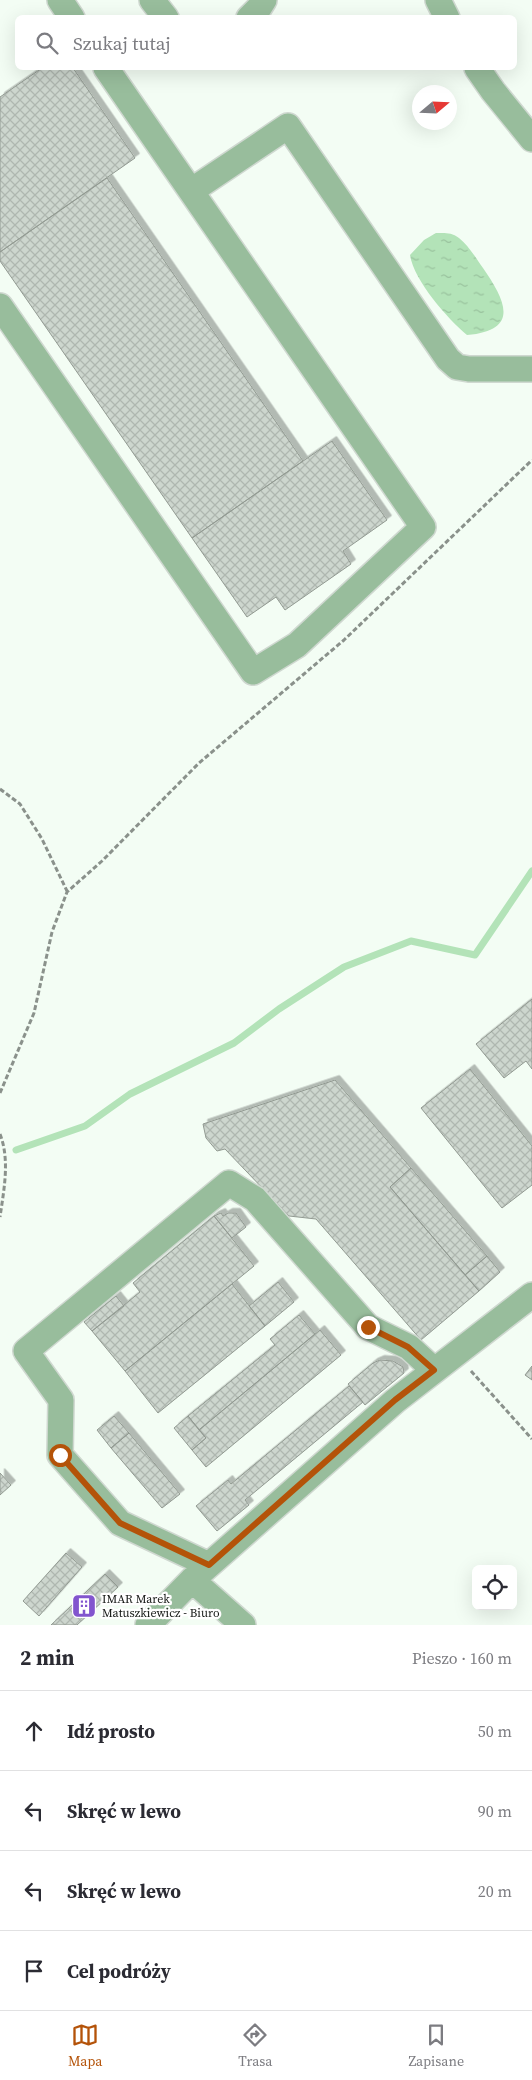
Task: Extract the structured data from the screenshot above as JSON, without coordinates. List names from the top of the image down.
{
  "places": {
    "building": ["IMAR Marek Matuszkiewicz - Biuro"]
  },
  "north": "right",
  "page": {
    "search": "Szukaj tutaj",
    "heading": ["2 min", "Pieszo · 160 m"],
    "list": [
      ["Idź prosto", "50 m"],
      ["Skręć w lewo", "90 m"],
      ["Skręć w lewo", "20 m"],
      "Cel podróży"
    ],
    "nav": ["Mapa", "Trasa", "Zapisane"]
  }
}
